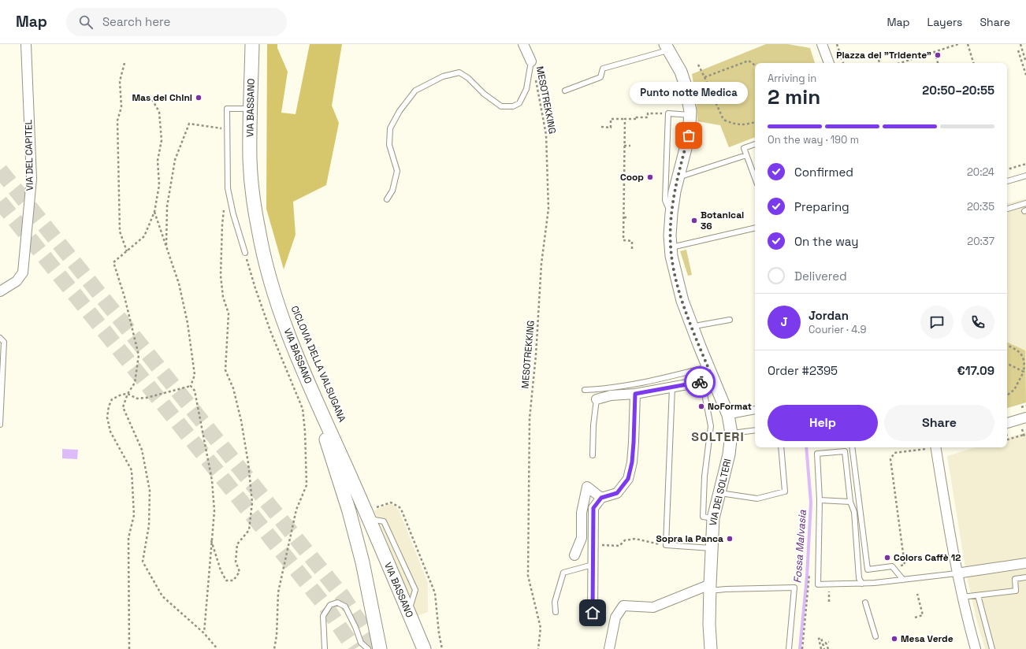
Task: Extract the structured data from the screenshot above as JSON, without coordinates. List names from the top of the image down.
{
  "streets": {
    "main road": ["VIA BASSANO"],
    "street": ["VIA DEL CAPITEL", "VIA DEI SOLTERI"],
    "path": ["MESOTREKKING"]
  },
  "districts": ["SOLTERI"],
  "water": ["Fossa Malvasia"],
  "places": [
    "Piazza del \"Tridente\"",
    "Mas dei Chini",
    "Punto notte Medica",
    "Coop",
    "Botanical 36",
    "NoFormat",
    "Sopra la Panca",
    "Colors Caffè 12",
    "Mesa Verde"
  ],
  "page": {
    "header": "Map",
    "search": "Search here",
    "nav": ["Map", "Layers", "Share"],
    "heading": ["2 min", "Arriving in", "20:50–20:55"],
    "panel": [
      "Jordan",
      "Courier · 4.9",
      "Order #2395",
      "€17.09"
    ],
    "bubble": "Punto notte Medica",
    "bar": "On the way · 190 m",
    "list": [
      ["Confirmed", "20:24"],
      ["Preparing", "20:35"],
      ["On the way", "20:37"],
      "Delivered"
    ],
    "round": "J",
    "buttons": ["Help", "Share"]
  }
}
